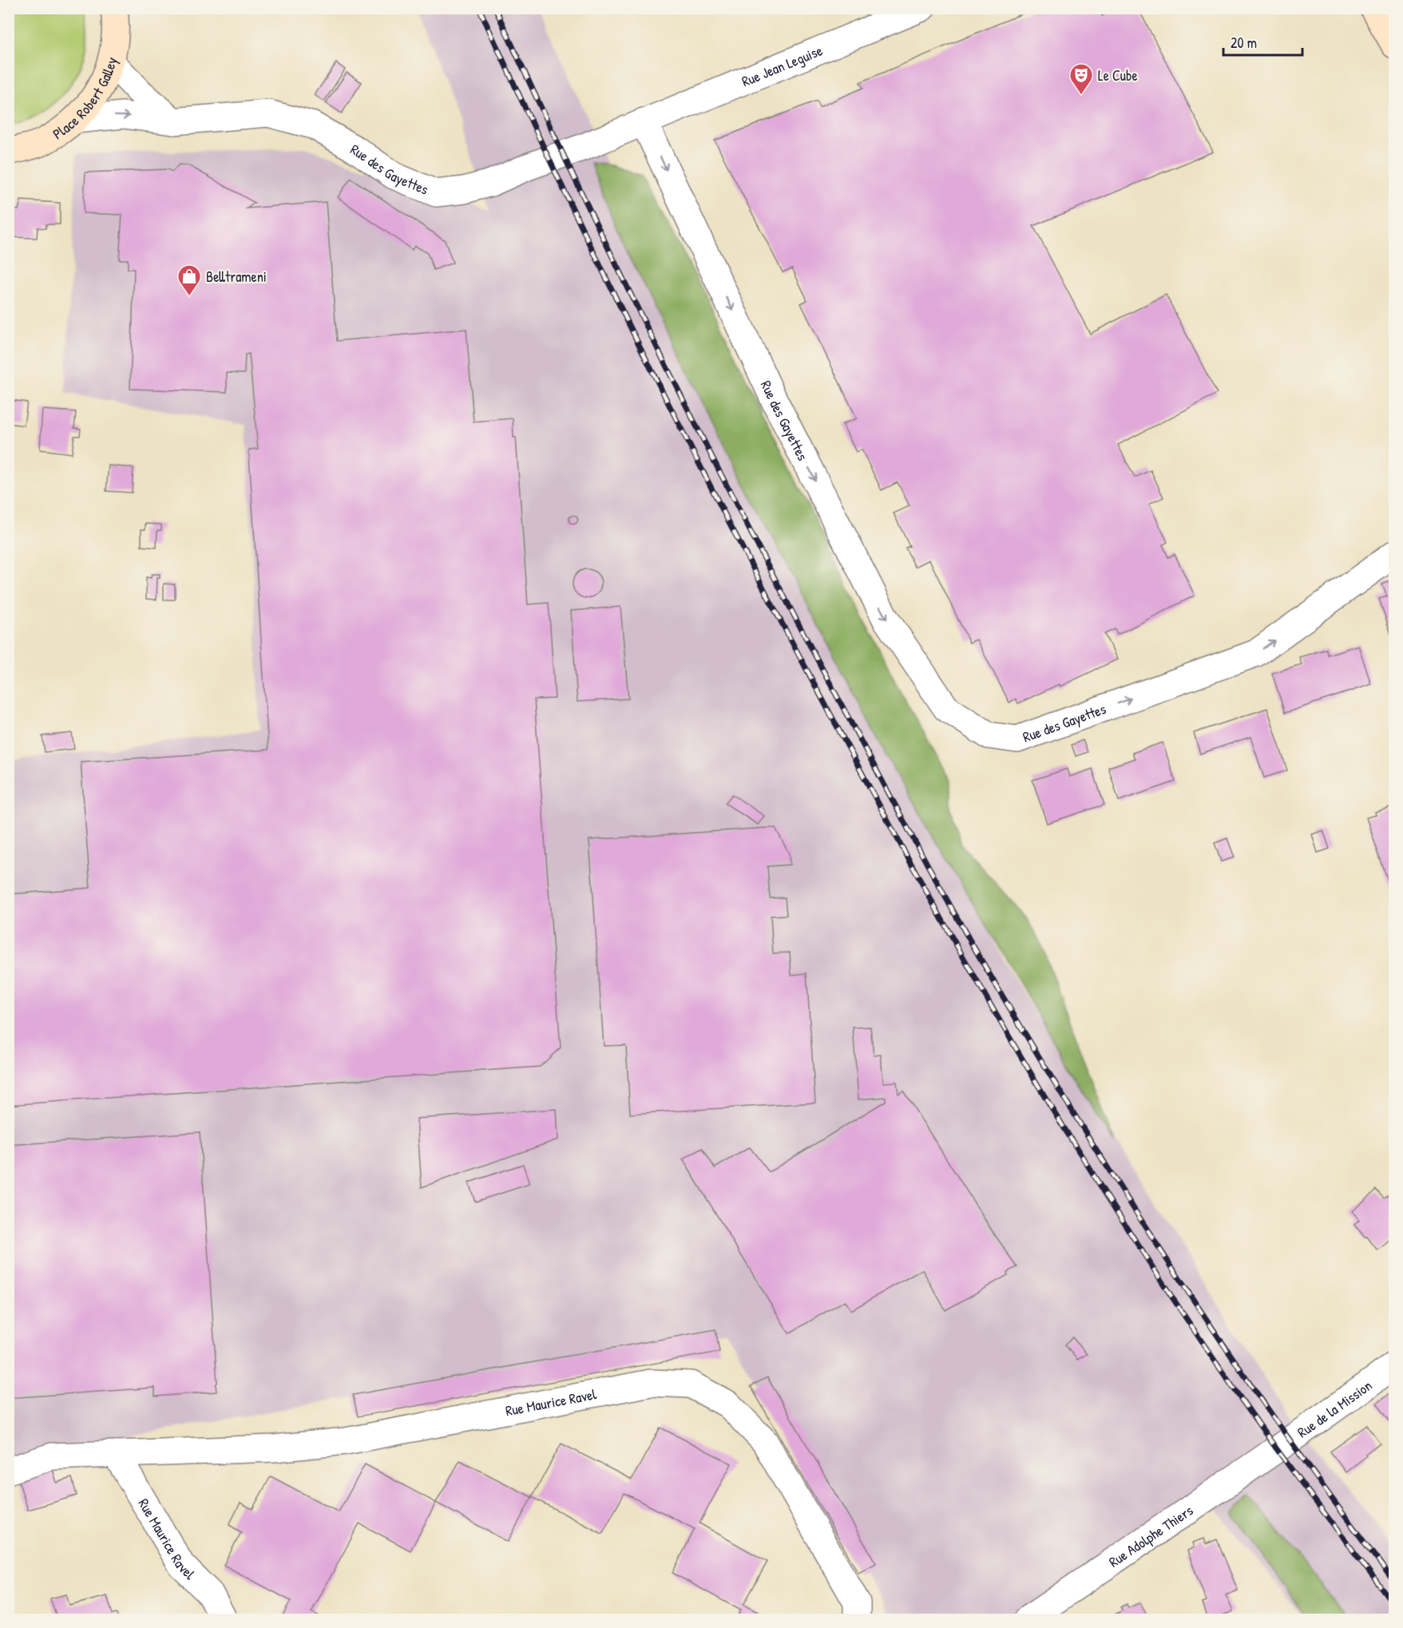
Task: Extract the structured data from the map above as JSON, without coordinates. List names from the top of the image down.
{
  "streets": {
    "street": [
      "Rue Jean Leguise",
      "Place Robert Galley",
      "Rue des Gayettes",
      "Rue Maurice Ravel",
      "Rue de la Mission",
      "Rue Adolphe Thiers"
    ]
  },
  "crossings": [
    ["Rue Jean Leguise", "Rue des Gayettes"],
    ["Place Robert Galley", "Rue des Gayettes"],
    ["Rue de la Mission", "Rue Adolphe Thiers"]
  ],
  "places": {
    "theatre": ["Le Cube"],
    "shop": ["Belltrameni"]
  },
  "scale_bar": "20 m"
}
